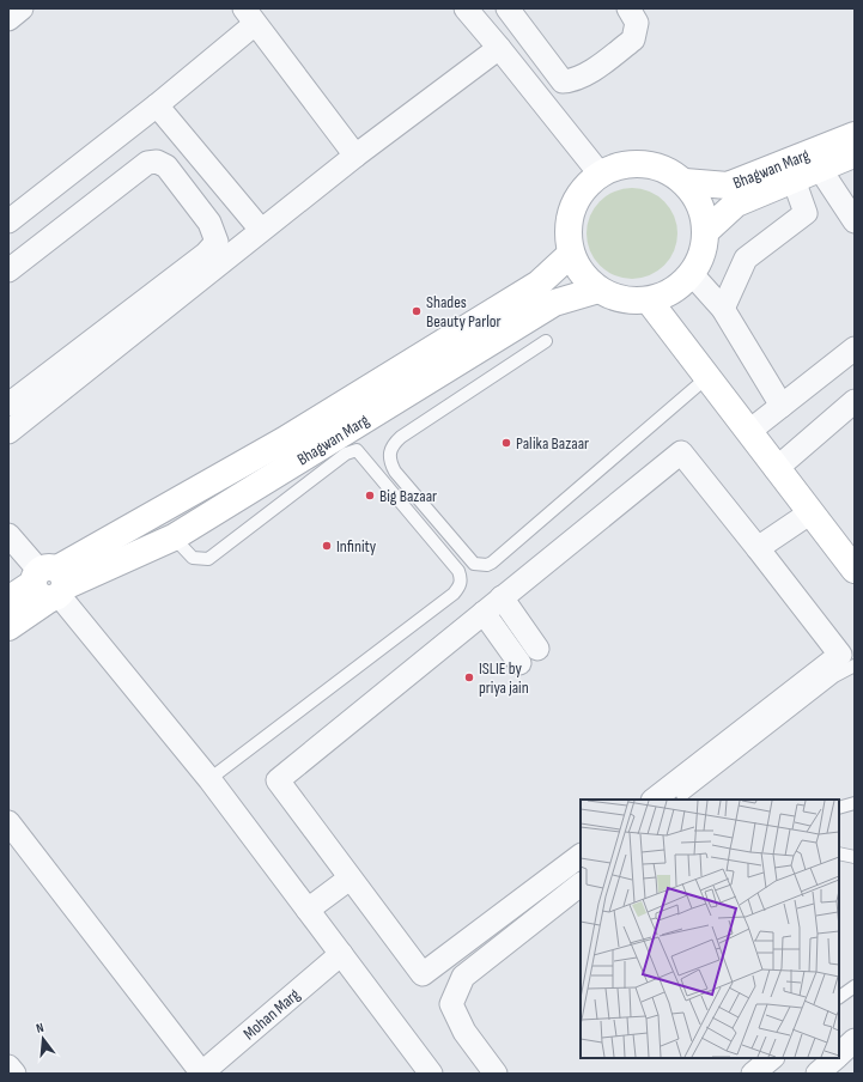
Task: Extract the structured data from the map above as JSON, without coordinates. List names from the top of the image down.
{
  "streets": {
    "street": ["Bhagwan Marg", "Mohan Marg"]
  },
  "places": [
    "Shades Beauty Parlor",
    "Palika Bazaar",
    "Big Bazaar",
    "Infinity",
    "ISLIE by priya jain"
  ],
  "north": "top"
}
